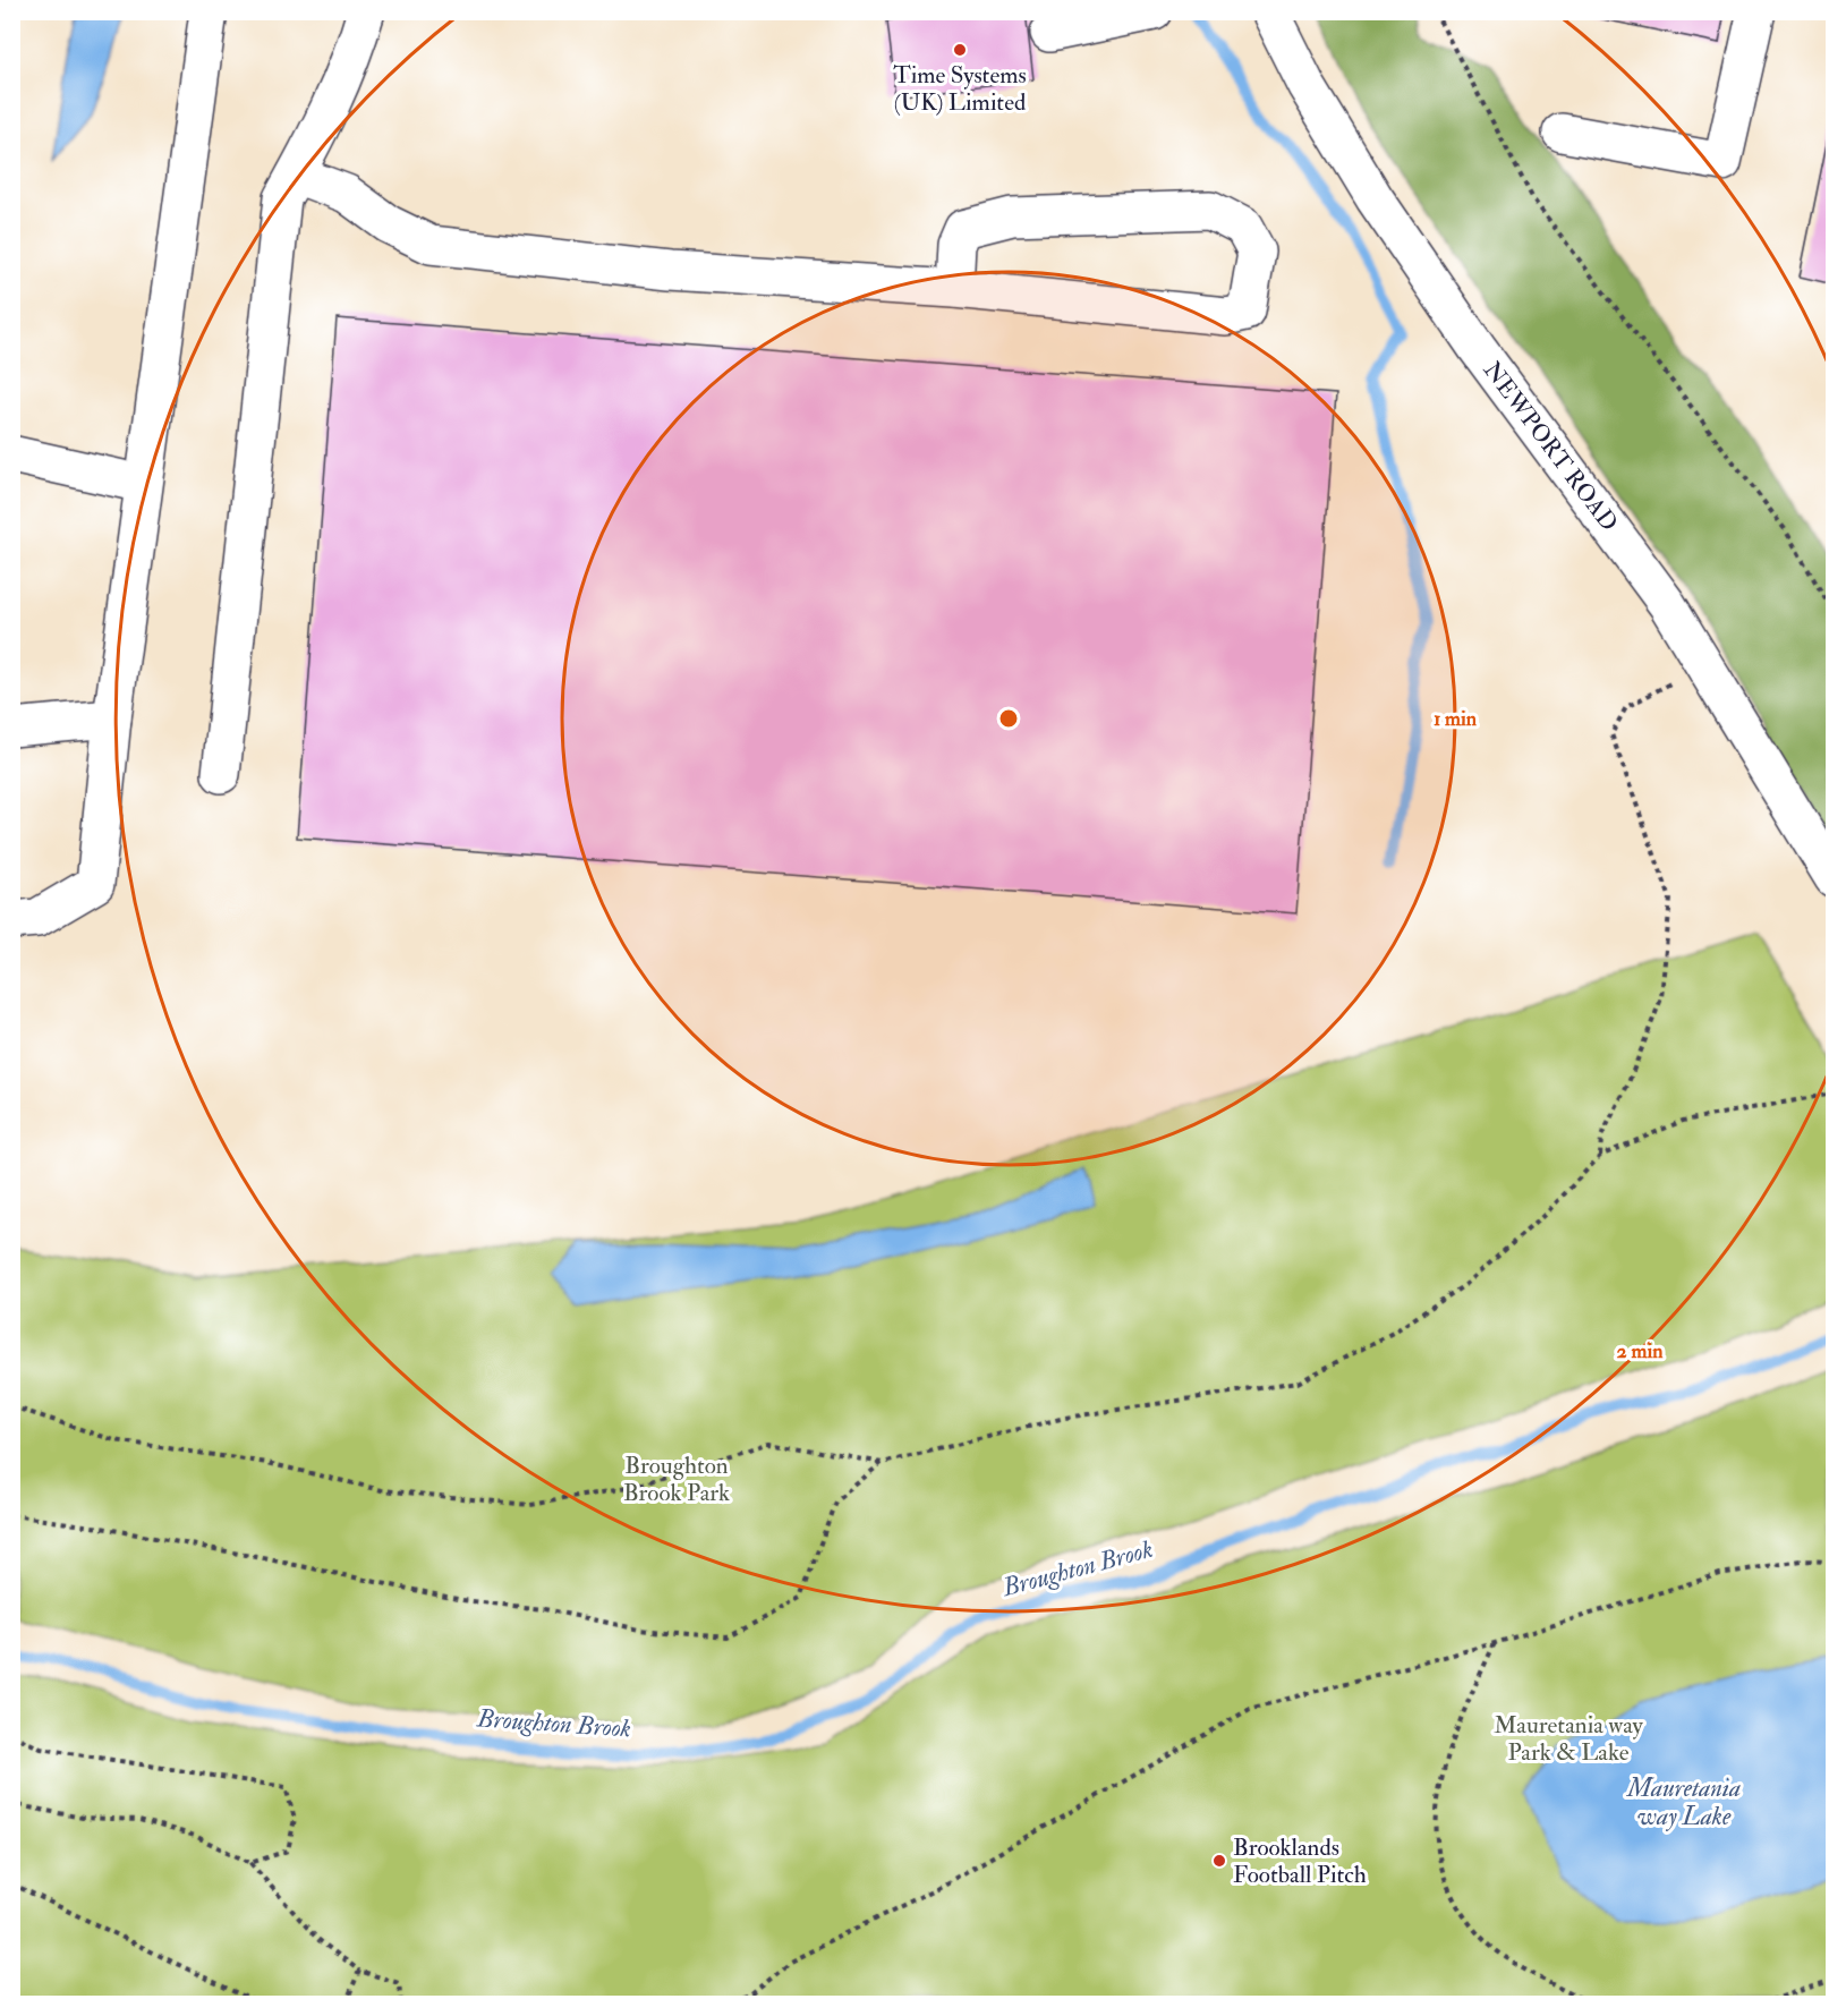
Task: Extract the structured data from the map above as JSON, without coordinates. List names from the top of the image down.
{
  "streets": {
    "street": ["NEWPORT ROAD"]
  },
  "water": ["Broughton Brook", "Mauretania way Lake"],
  "parks": ["Broughton Brook Park", "Mauretania way Park & Lake"],
  "places": ["Time Systems (UK) Limited", "Brooklands Football Pitch"],
  "rings": ["1 min", "2 min"]
}
